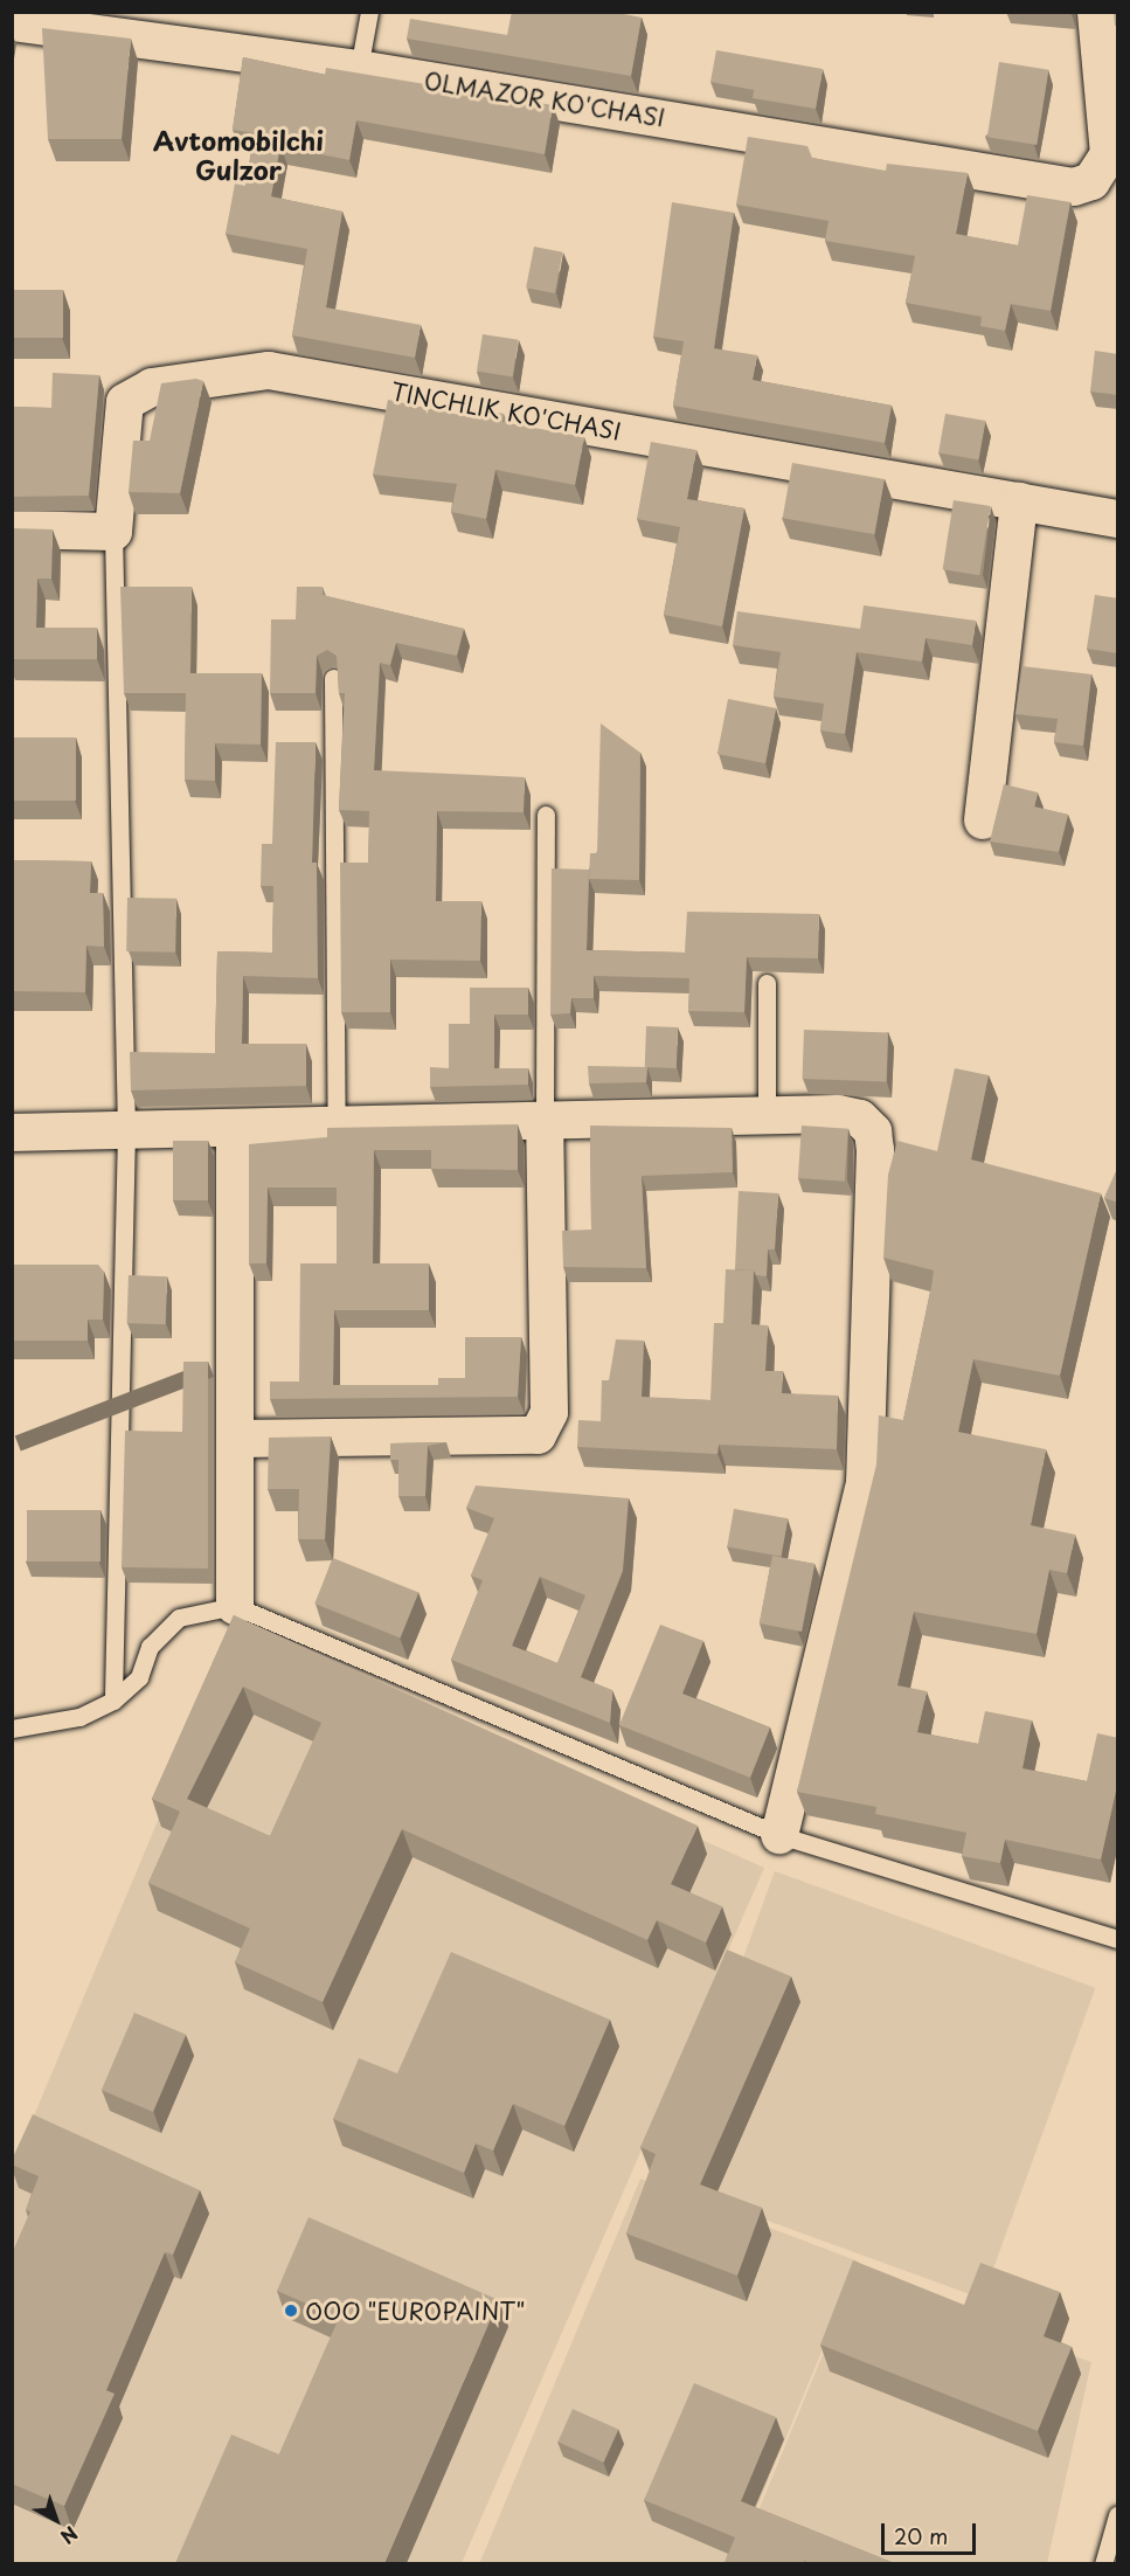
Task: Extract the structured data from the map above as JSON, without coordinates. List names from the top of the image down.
{
  "streets": {
    "street": ["OLMAZOR KO'CHASI", "TINCHLIK KO'CHASI"]
  },
  "districts": ["Avtomobilchi Gulzor"],
  "places": ["OOO \"EUROPAINT\""],
  "scale_bar": "20 m",
  "north": "bottom right"
}
